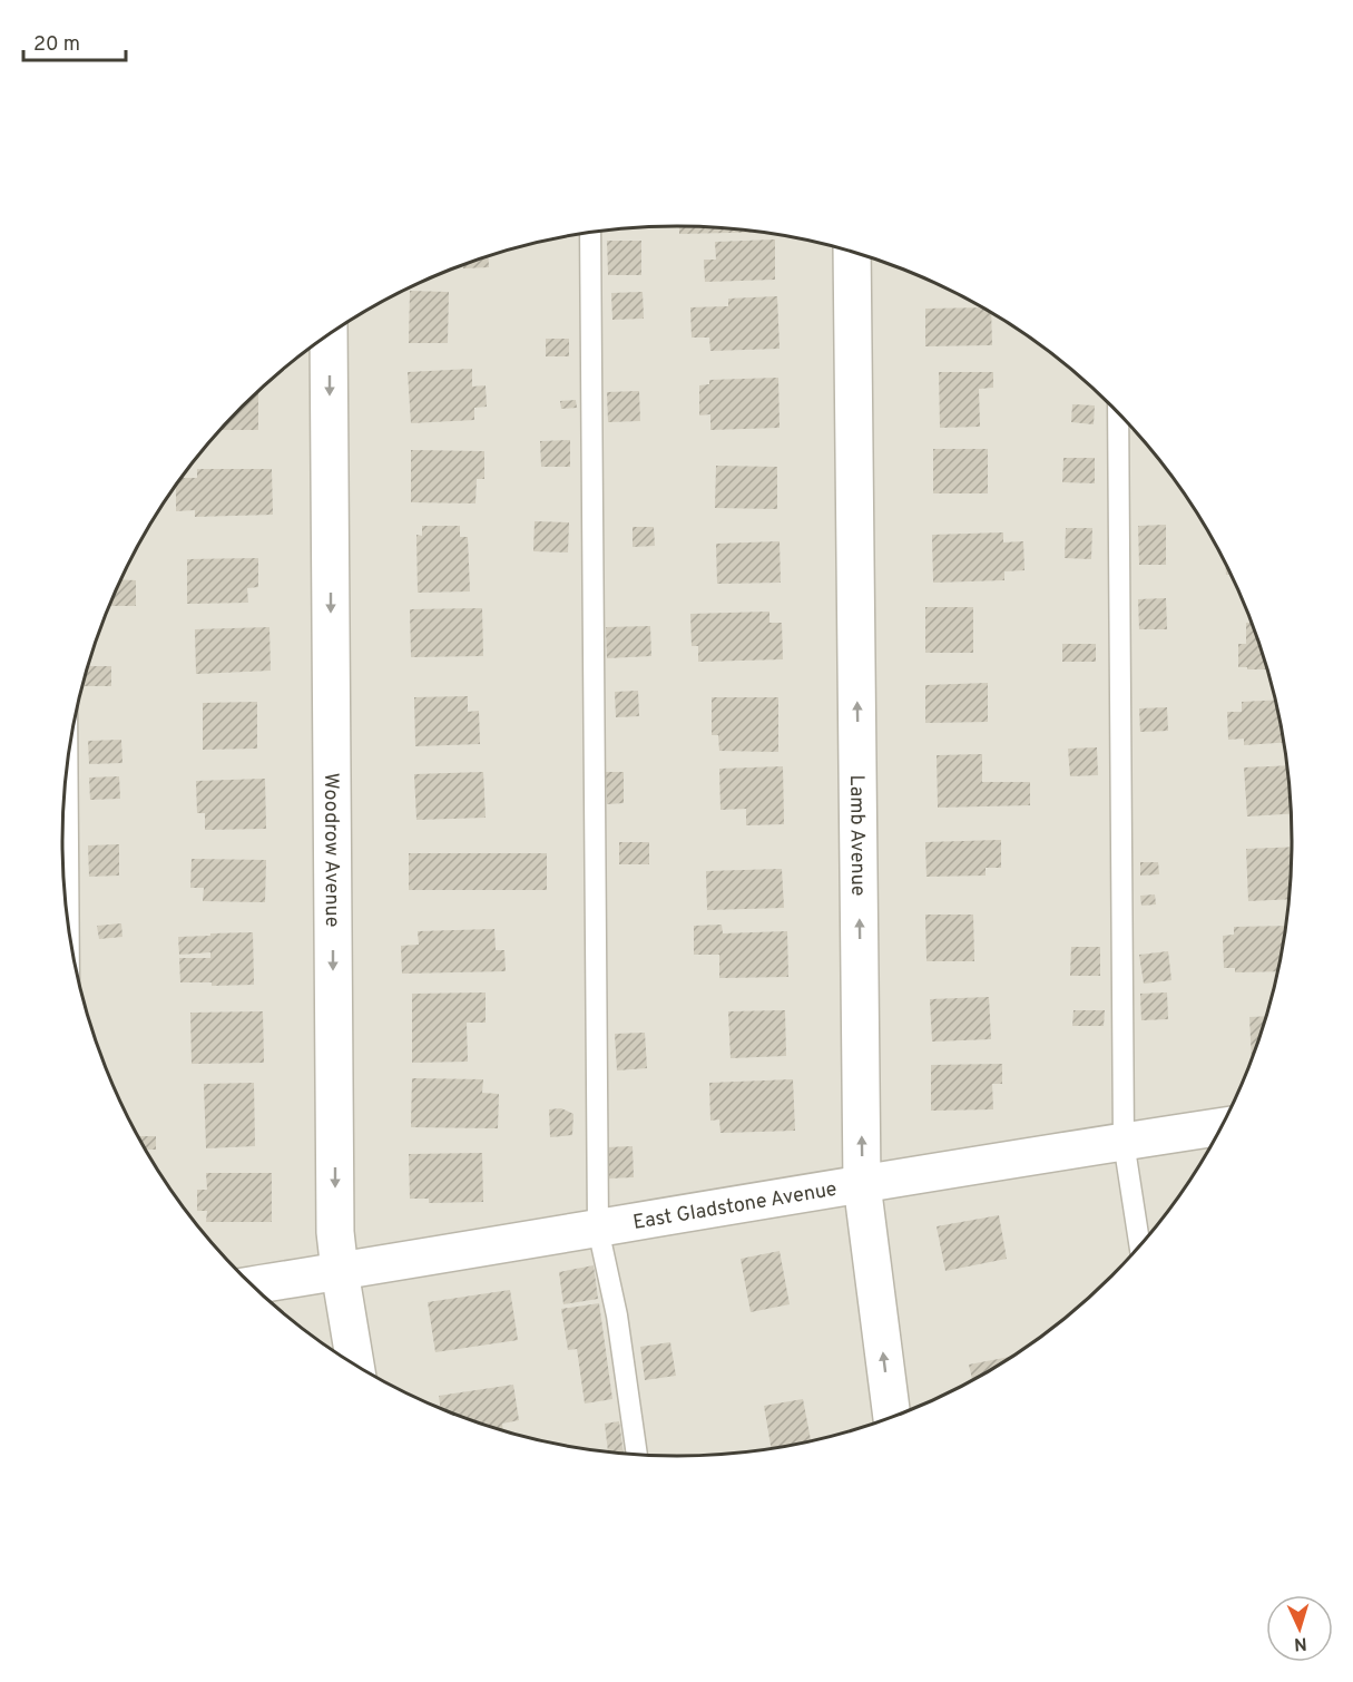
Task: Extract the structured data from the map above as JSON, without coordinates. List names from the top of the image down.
{
  "streets": {
    "street": ["Lamb Avenue", "Woodrow Avenue", "East Gladstone Avenue"]
  },
  "crossings": [
    ["Lamb Avenue", "East Gladstone Avenue"],
    ["Woodrow Avenue", "East Gladstone Avenue"]
  ],
  "one_way": ["Lamb Avenue", "Woodrow Avenue"],
  "scale_bar": "20 m",
  "north": "bottom"
}
